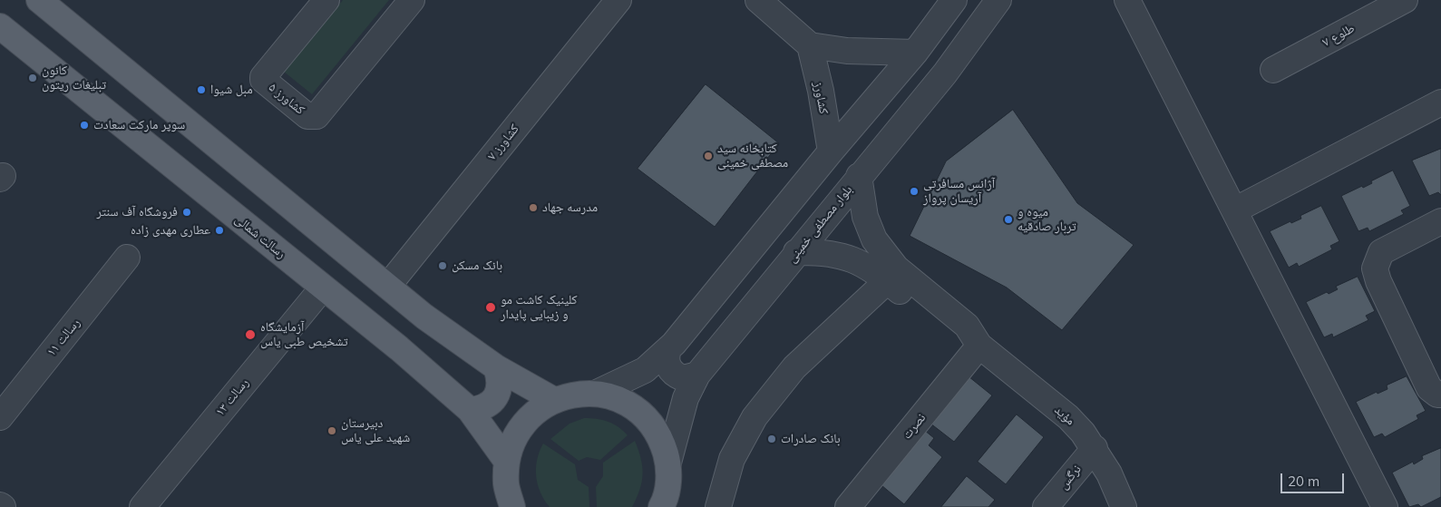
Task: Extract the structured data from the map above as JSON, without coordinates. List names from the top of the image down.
{
  "streets": {
    "main road": ["رسالت شمالی"],
    "street": [
      "طلوع ۷",
      "کشاورز",
      "کشاورز ۵",
      "کشاورز ۷",
      "بلوار مصطفی خمینی",
      "رسالت ۱۱",
      "رسالت ۱۳",
      "مؤید",
      "نصرت",
      "نرگس"
    ]
  },
  "crossings": [
    ["بلوار مصطفی خمینی", "مؤید"],
    ["رسالت شمالی", "رسالت ۱۳"],
    ["مؤید", "نصرت"],
    ["مؤید", "نرگس"]
  ],
  "places": [
    "کانون تبلیغات ریتون",
    "مبل شیوا",
    "سوپر مارکت سعادت",
    "کتابخانه سید مصطفی خمینی",
    "آژانس مسافرتی آریسان پرواز",
    "مدرسه جهاد",
    "فروشگاه آف سنتر",
    "میوه و تربار صادقیه",
    "عطاری مهدی زاده",
    "بانک مسکن",
    "کلینیک کاشت مو و زیبایی پایدار",
    "آزمایشگاه تشخیص طبی یاس",
    "دبیرستان شهید علی یاس",
    "بانک صادرات"
  ],
  "scale_bar": "20 m"
}
